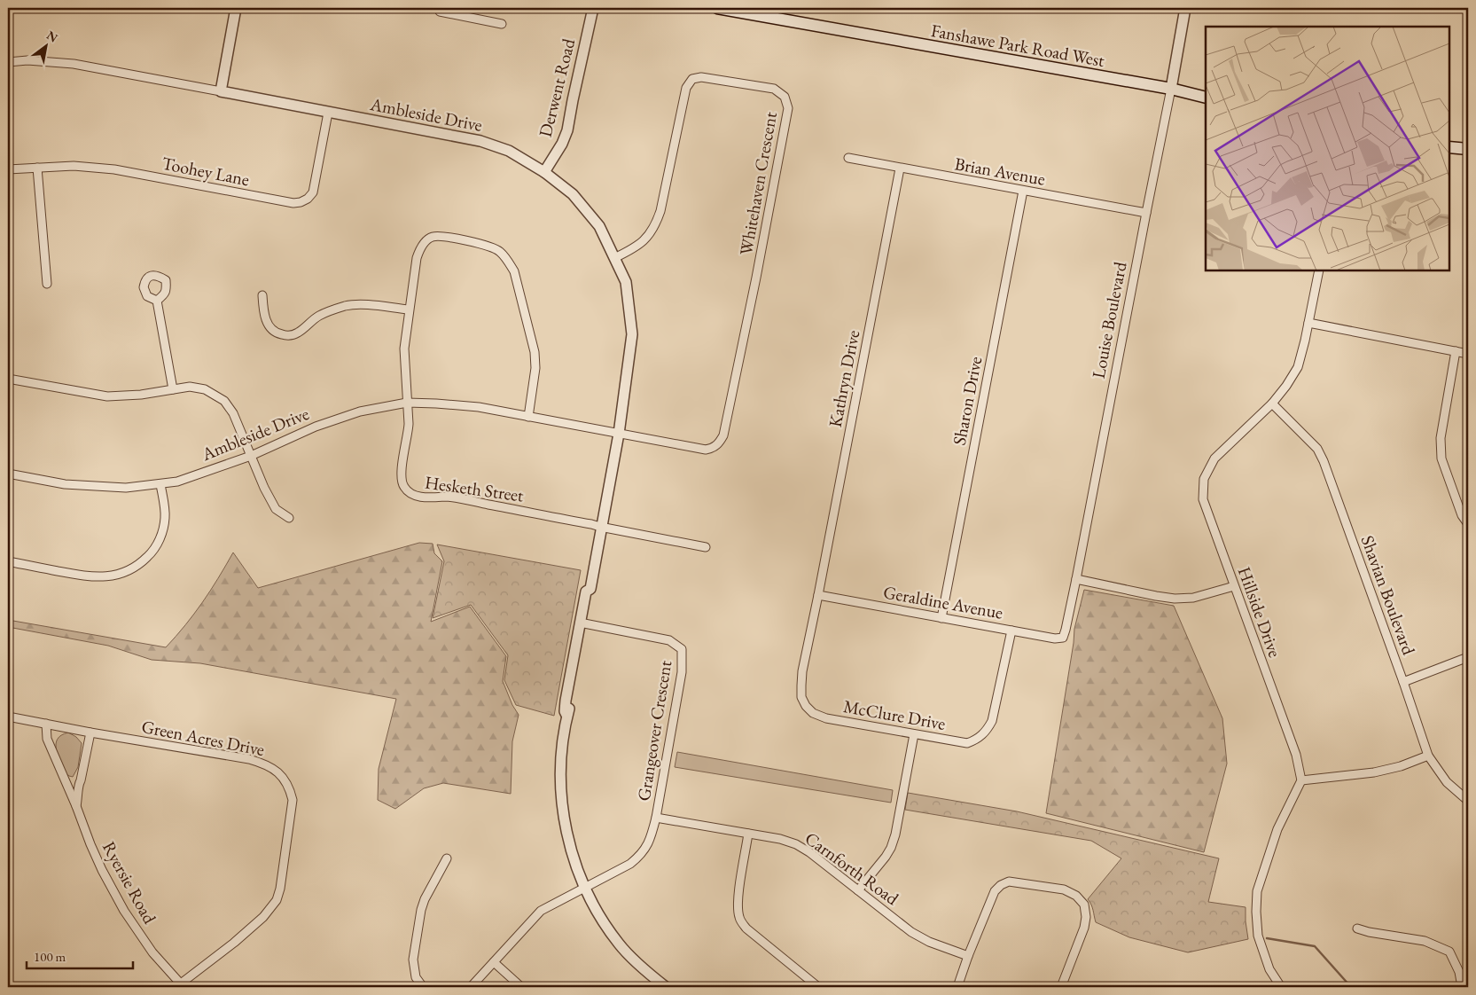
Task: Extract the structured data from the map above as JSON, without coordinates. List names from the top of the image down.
{
  "streets": {
    "main road": ["Fanshawe Park Road West"],
    "street": [
      "Derwent Road",
      "Ambleside Drive",
      "Toohey Lane",
      "Brian Avenue",
      "Whitehaven Crescent",
      "Louise Boulevard",
      "Kathryn Drive",
      "Sharon Drive",
      "Hesketh Street",
      "Shavian Boulevard",
      "Geraldine Avenue",
      "Hillside Drive",
      "McClure Drive",
      "Grangeover Crescent",
      "Green Acres Drive",
      "Carnforth Road",
      "Ryersie Road"
    ]
  },
  "crossings": [
    ["Fanshawe Park Road West", "Louise Boulevard"],
    ["Derwent Road", "Ambleside Drive"],
    ["Ambleside Drive", "Toohey Lane"],
    ["Ambleside Drive", "Whitehaven Crescent"],
    ["Ambleside Drive", "Hesketh Street"],
    ["Ambleside Drive", "Grangeover Crescent"],
    ["Brian Avenue", "Louise Boulevard"],
    ["Brian Avenue", "Kathryn Drive"],
    ["Brian Avenue", "Sharon Drive"],
    ["Louise Boulevard", "Geraldine Avenue"],
    ["Kathryn Drive", "Geraldine Avenue"],
    ["Kathryn Drive", "McClure Drive"],
    ["Sharon Drive", "Geraldine Avenue"],
    ["Shavian Boulevard", "Hillside Drive"],
    ["Geraldine Avenue", "McClure Drive"],
    ["Grangeover Crescent", "Carnforth Road"],
    ["Green Acres Drive", "Ryersie Road"]
  ],
  "scale_bar": "100 m",
  "north": "top right"
}
